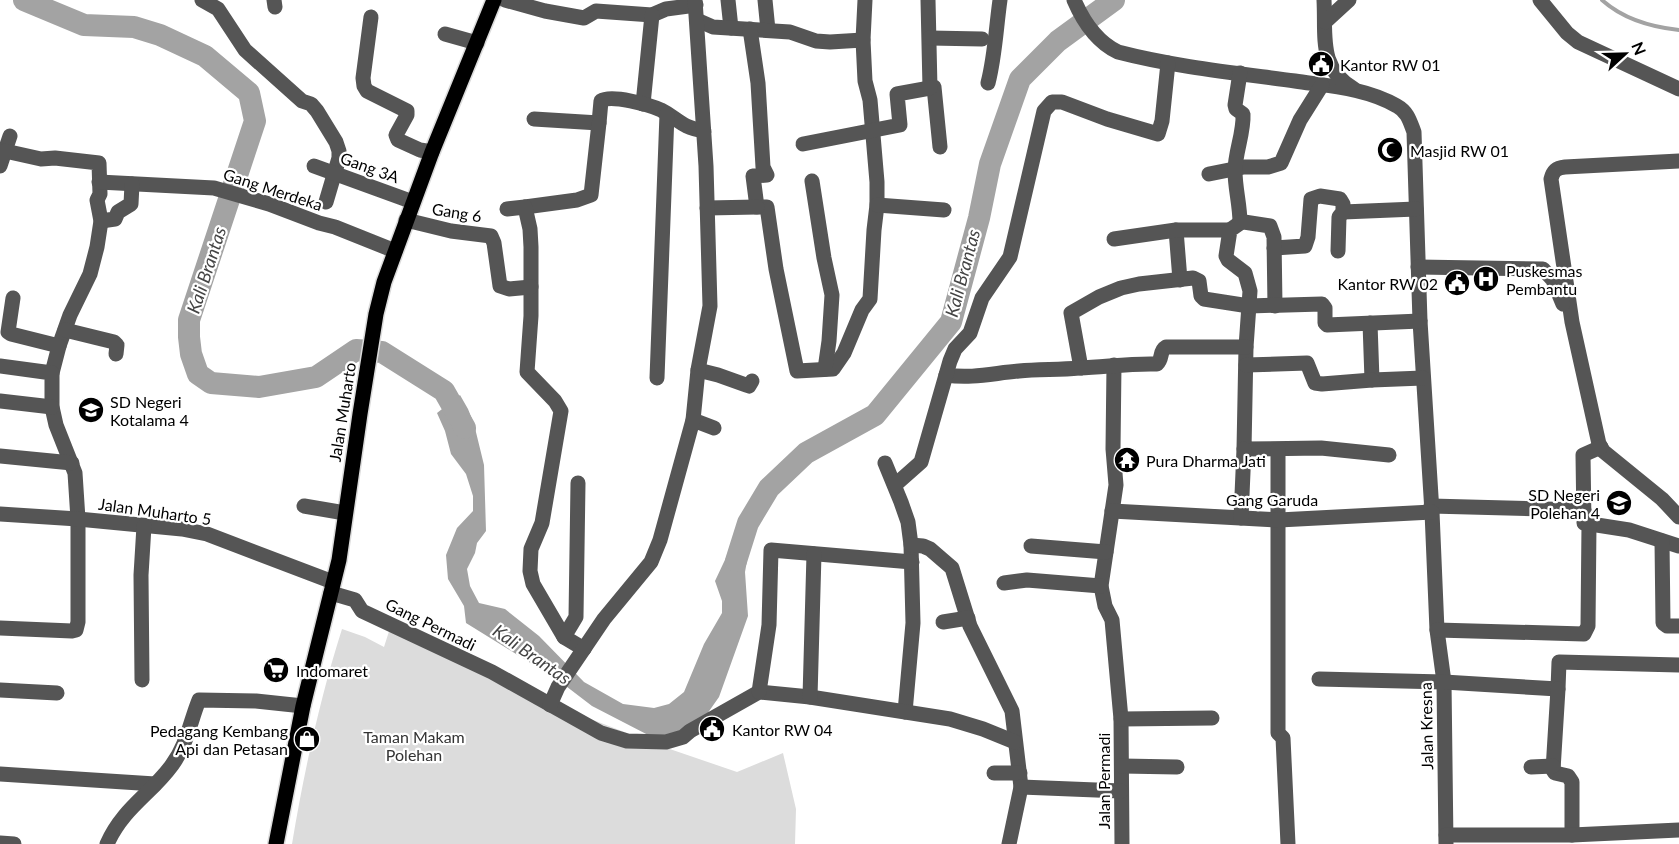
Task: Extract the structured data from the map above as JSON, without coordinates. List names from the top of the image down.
{
  "streets": {
    "main road": ["Jalan Muharto"],
    "street": [
      "Gang 3A",
      "Gang Merdeka",
      "Gang 6",
      "Gang Garuda",
      "Jalan Muharto 5",
      "Gang Permadi",
      "Jalan Kresna",
      "Jalan Permadi"
    ]
  },
  "crossings": [
    ["Gang 3A", "Jalan Muharto"],
    ["Gang Merdeka", "Jalan Muharto"],
    ["Gang 6", "Jalan Muharto"],
    ["Jalan Muharto", "Jalan Muharto 5"],
    ["Jalan Muharto", "Gang Permadi"],
    ["Gang Garuda", "Jalan Kresna"],
    ["Jalan Muharto 5", "Gang Permadi"]
  ],
  "water": ["Kali Brantas"],
  "parks": ["Taman Makam Polehan"],
  "places": {
    "public building": ["Kantor RW 01", "Kantor RW 02", "Kantor RW 04"],
    "mosque": ["Masjid RW 01"],
    "hospital": ["Puskesmas Pembantu"],
    "school or university": ["SD Negeri Kotalama 4", "SD Negeri Polehan 4"],
    "temple": ["Pura Dharma Jati"],
    "supermarket": ["Indomaret"],
    "shop": ["Pedagang Kembang Api dan Petasan"]
  },
  "north": "right"
}
